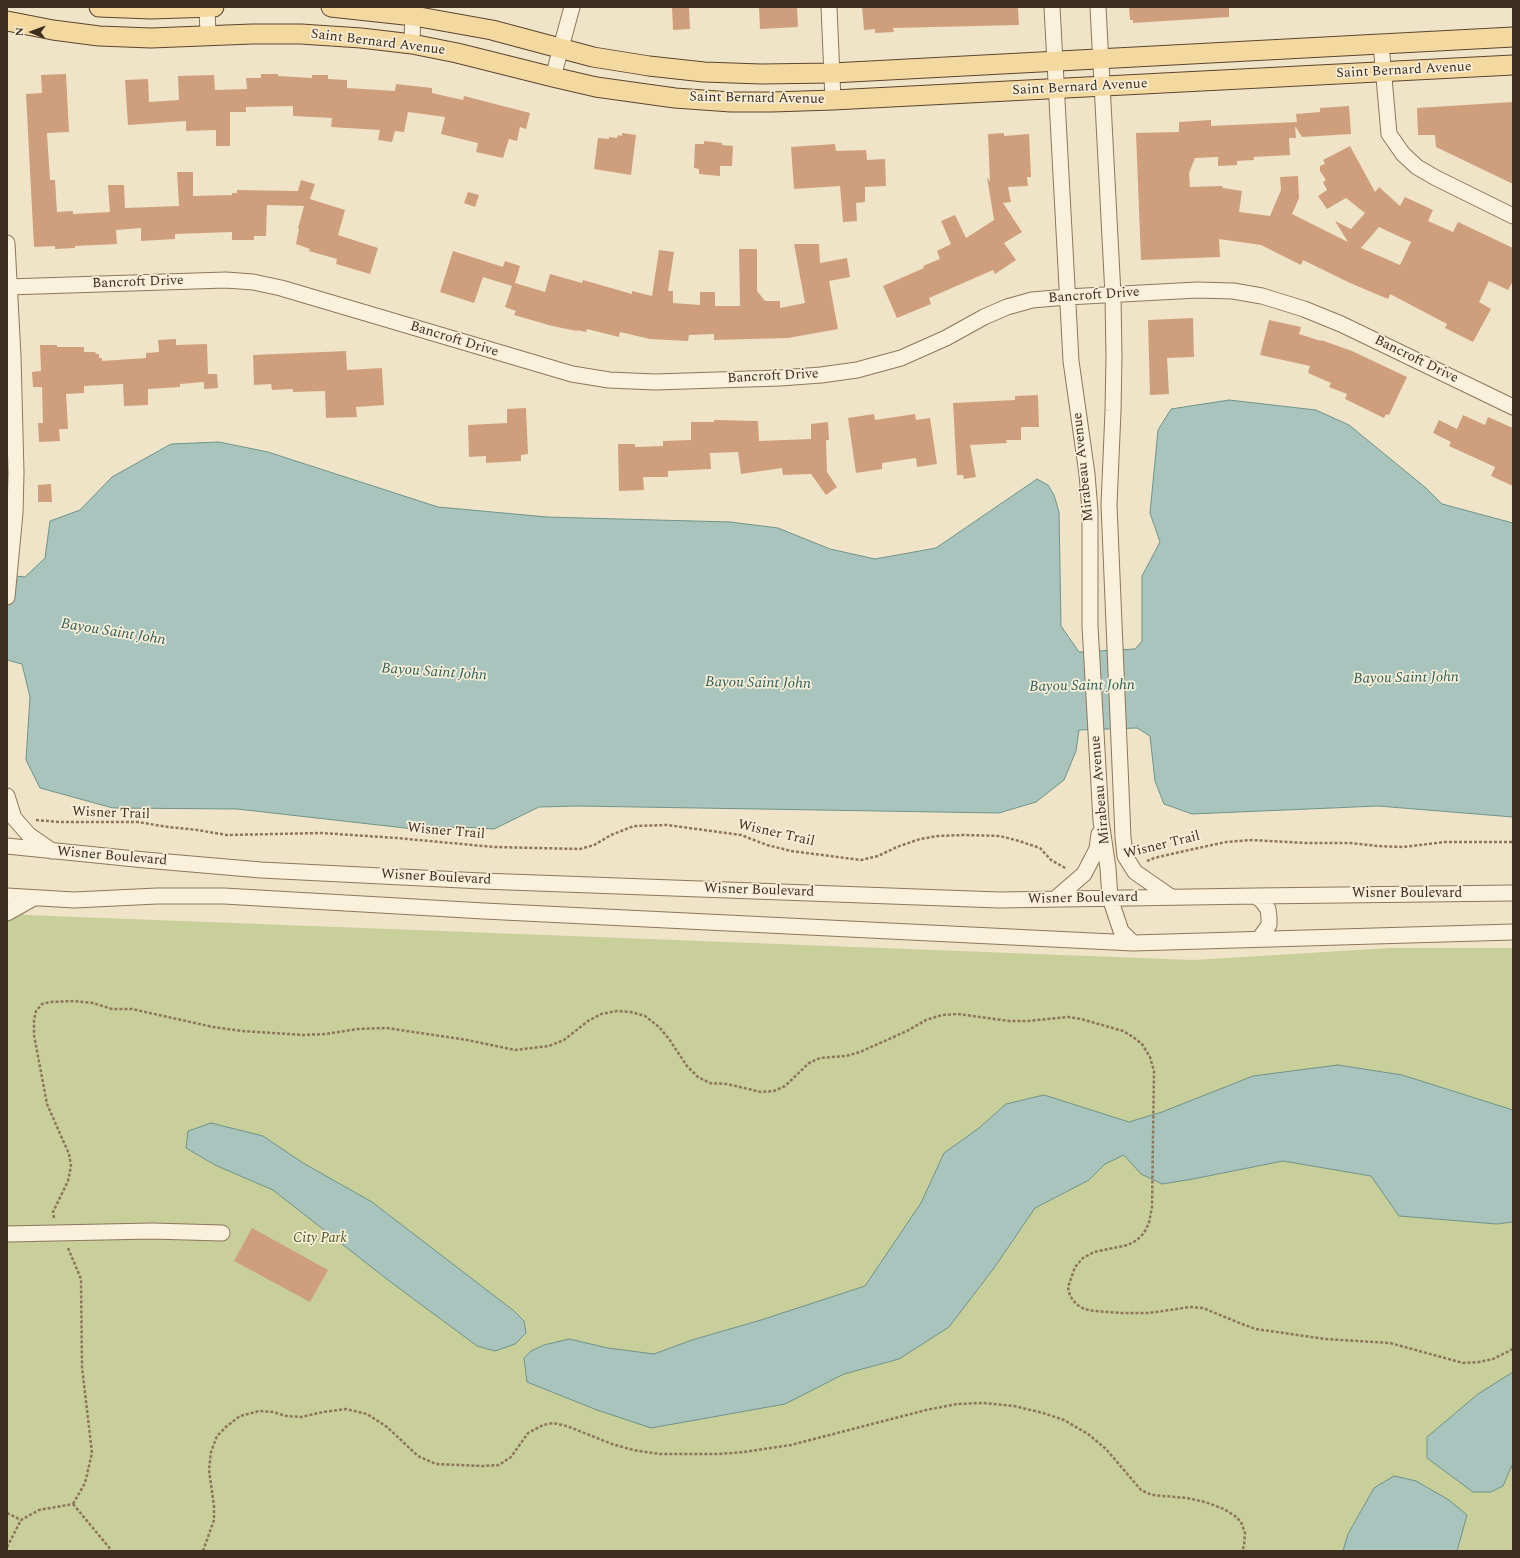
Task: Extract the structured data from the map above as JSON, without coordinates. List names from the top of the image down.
{
  "streets": {
    "main road": ["Saint Bernard Avenue"],
    "street": ["Bancroft Drive", "Mirabeau Avenue", "Wisner Boulevard"],
    "path": ["Wisner Trail"]
  },
  "crossings": [
    ["Saint Bernard Avenue", "Mirabeau Avenue"],
    ["Bancroft Drive", "Mirabeau Avenue"],
    ["Mirabeau Avenue", "Wisner Trail"],
    ["Mirabeau Avenue", "Wisner Boulevard"]
  ],
  "water": ["Bayou Saint John"],
  "parks": ["City Park"],
  "north": "left"
}
